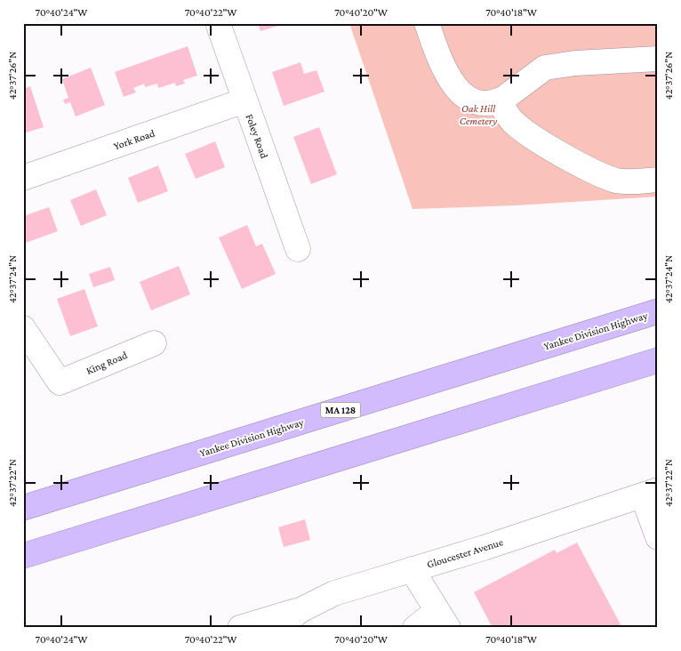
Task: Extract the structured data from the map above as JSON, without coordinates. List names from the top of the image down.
{
  "streets": {
    "highway": ["Yankee Division Highway", "MA 128"],
    "street": [
      "Foley Road",
      "York Road",
      "King Road",
      "Gloucester Avenue"
    ]
  },
  "crossings": [
    ["Foley Road", "York Road"]
  ],
  "parks": ["Oak Hill Cemetery"],
  "coordinates": [
    "70°40'24\"W",
    "70°40'22\"W",
    "70°40'20\"W",
    "70°40'18\"W",
    "42°37'26\"N",
    "42°37'24\"N",
    "42°37'22\"N"
  ]
}
